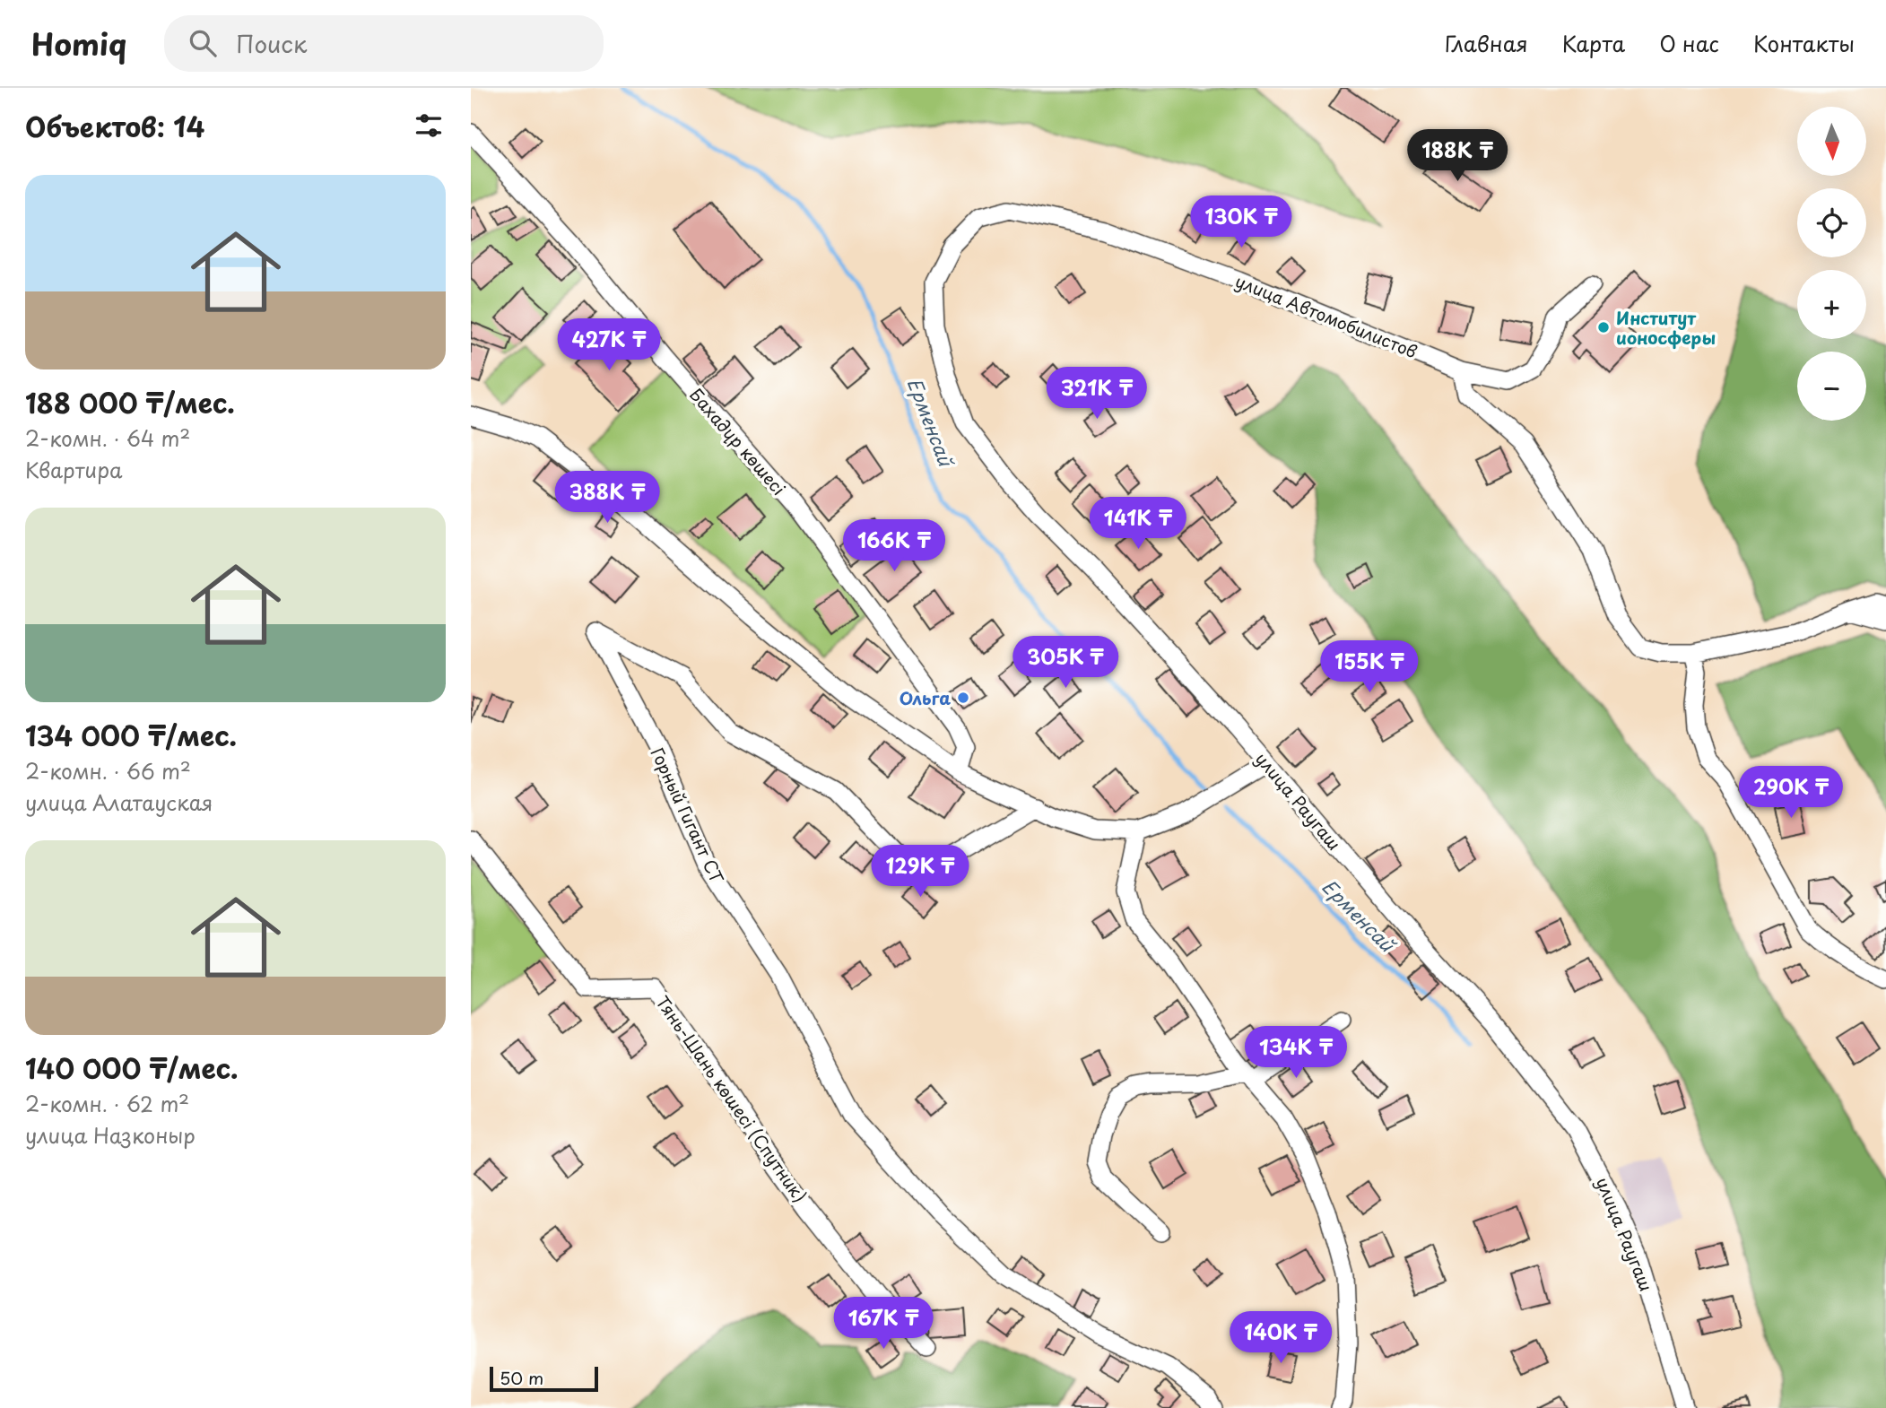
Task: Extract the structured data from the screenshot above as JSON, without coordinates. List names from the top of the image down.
{
  "streets": {
    "street": [
      "улица Автомобилистов",
      "Бахадүр көшесі",
      "улица Раугаш",
      "Горный Гигант СТ",
      "Тянь-Шань көшесі (Спутник)"
    ]
  },
  "crossings": [
    ["улица Автомобилистов", "улица Раугаш"]
  ],
  "water": ["Ерменсай"],
  "places": ["Институт ионосферы", "Ольга"],
  "scale_bar": "50 m",
  "north": "bottom",
  "page": {
    "header": "Homiq",
    "search": "Поиск",
    "nav": [
      "Главная",
      "Карта",
      "О нас",
      "Контакты"
    ],
    "heading": "Объектов: 14",
    "map_buttons": ["+", "−"],
    "price": [
      "188K ₸",
      "130K ₸",
      "427K ₸",
      "321K ₸",
      "388K ₸",
      "141K ₸",
      "166K ₸",
      "305K ₸",
      "155K ₸",
      "290K ₸",
      "129K ₸",
      "134K ₸",
      "167K ₸",
      "140K ₸"
    ],
    "list": [
      {
        "name": "188 000 ₸/мес.",
        "note": "2-комн. · 64 m² · Квартира"
      },
      {
        "name": "134 000 ₸/мес.",
        "note": "2-комн. · 66 m² · улица Алатауская"
      },
      {
        "name": "140 000 ₸/мес.",
        "note": "2-комн. · 62 m² · улица Назконыр"
      }
    ],
    "scale": "50 m"
  }
}
